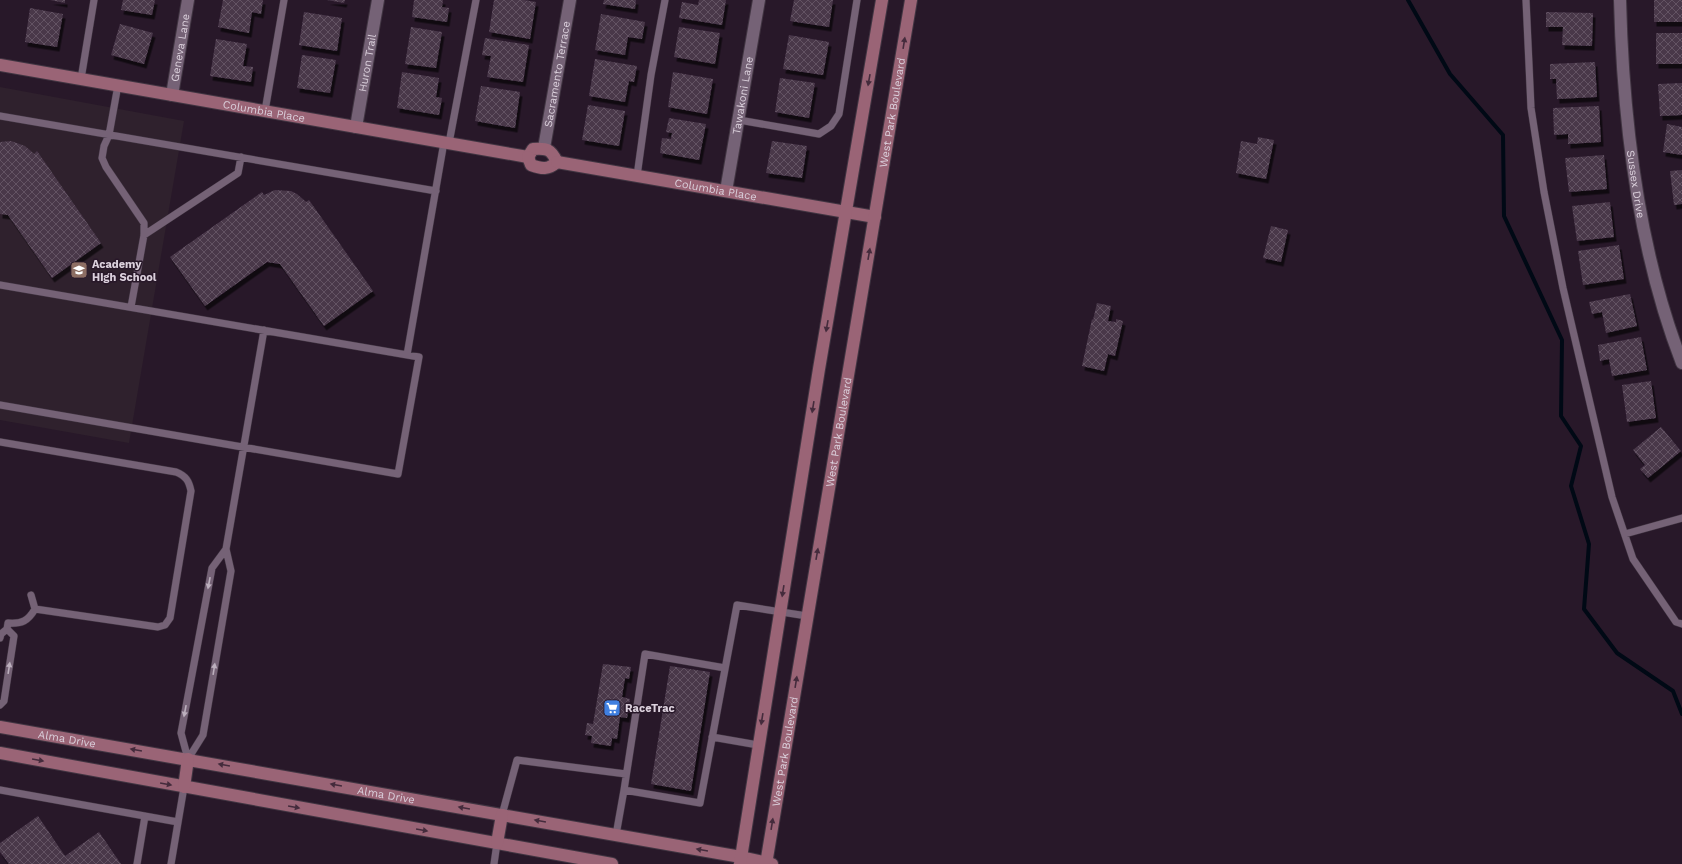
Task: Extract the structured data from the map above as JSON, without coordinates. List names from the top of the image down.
{
  "streets": {
    "main road": ["Columbia Place", "West Park Boulevard", "Alma Drive"],
    "street": [
      "Geneva Lane",
      "Huron Trail",
      "Sacramento Terrace",
      "Tawakoni Lane",
      "Sussex Drive"
    ]
  },
  "crossings": [
    ["Geneva Lane", "Columbia Place"],
    ["Huron Trail", "Columbia Place"],
    ["Sacramento Terrace", "Columbia Place"],
    ["Tawakoni Lane", "Columbia Place"],
    ["Columbia Place", "West Park Boulevard"],
    ["West Park Boulevard", "Alma Drive"]
  ],
  "places": {
    "school or university": ["Academy High School"],
    "supermarket": ["RaceTrac"]
  }
}
